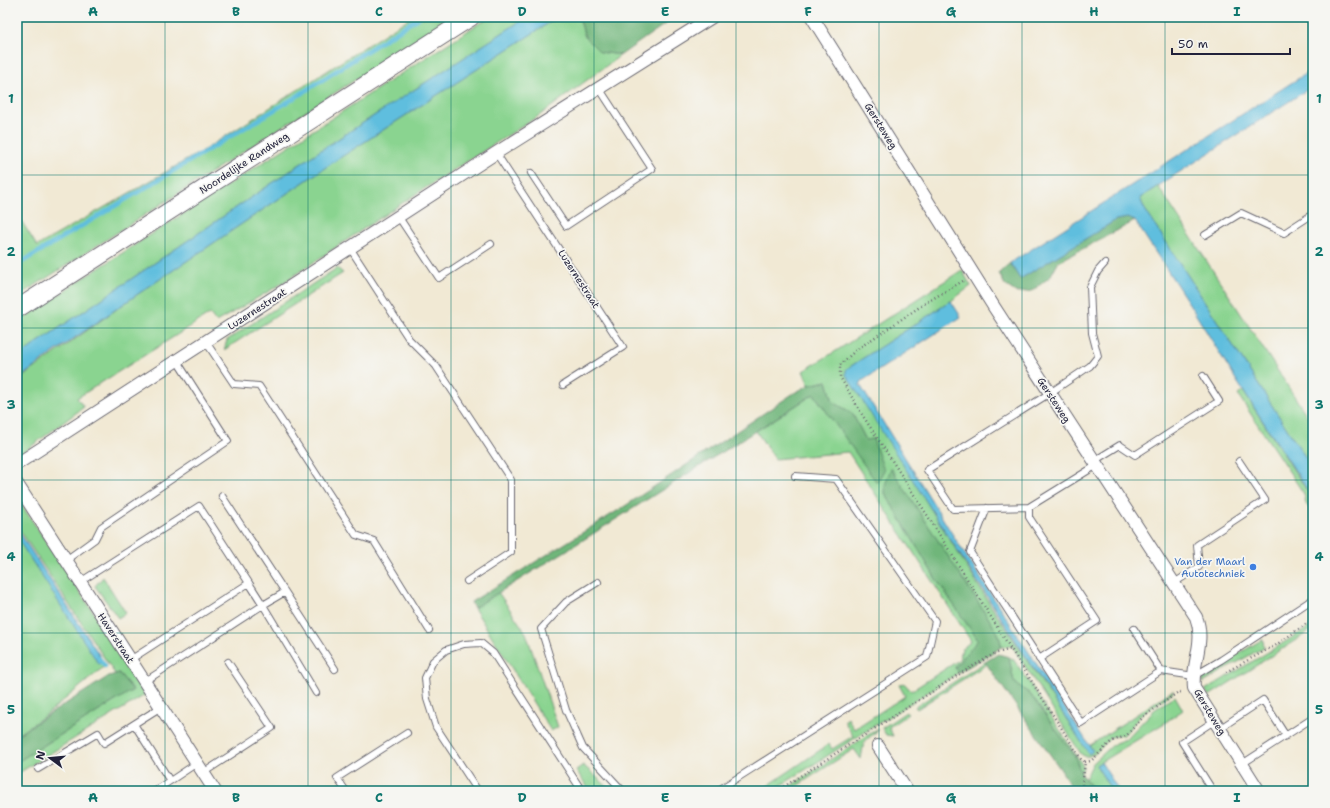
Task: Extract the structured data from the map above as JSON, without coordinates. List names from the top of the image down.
{
  "streets": {
    "main road": ["Noordelijke Randweg"],
    "street": ["Gersteweg", "Luzernestraat", "Haverstraat"]
  },
  "places": ["Van der Maarl Autotechniek"],
  "scale_bar": "50 m",
  "north": "left",
  "grid": {
    "columns": [
      "A",
      "B",
      "C",
      "D",
      "E",
      "F",
      "G",
      "H",
      "I"
    ],
    "rows": [
      "1",
      "2",
      "3",
      "4",
      "5"
    ]
  }
}
